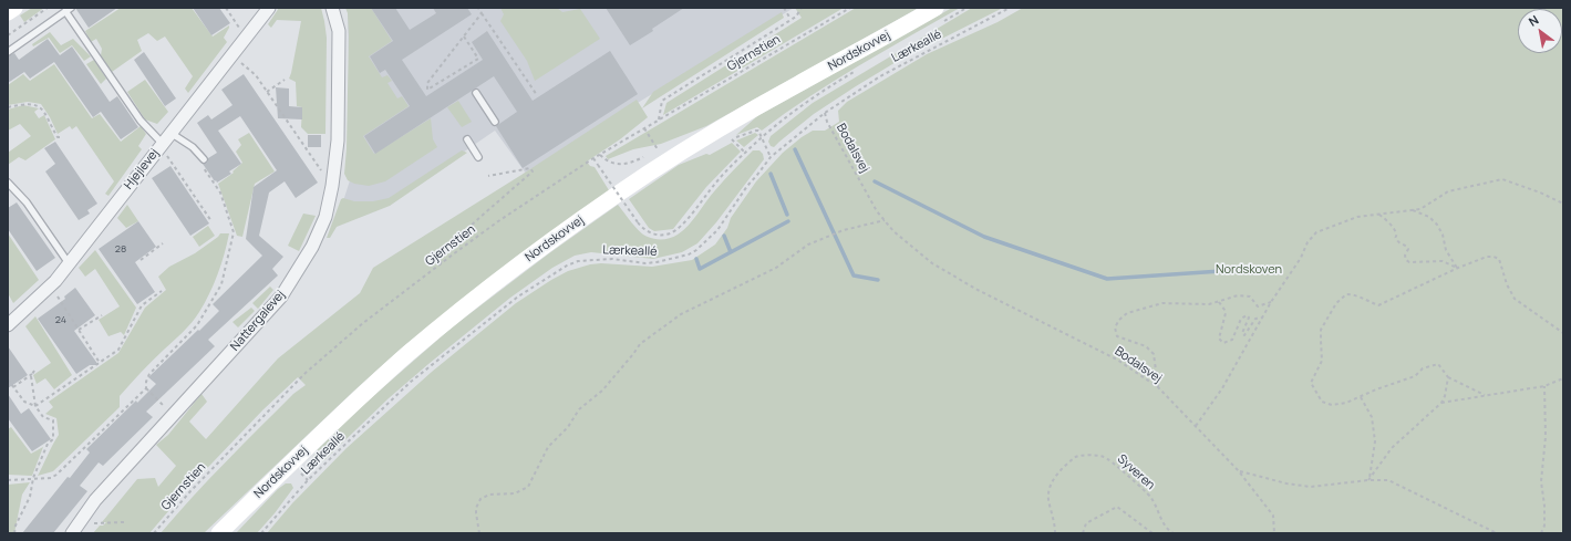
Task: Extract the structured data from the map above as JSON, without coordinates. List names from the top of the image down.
{
  "streets": {
    "street": ["Nordskovvej", "Hjejlevej", "Nattergalevej"],
    "path": [
      "Lærkeallé",
      "Gjernstien",
      "Bodalsvej",
      "Syveren"
    ]
  },
  "crossings": [
    ["Lærkeallé", "Bodalsvej"]
  ],
  "parks": ["Nordskoven"],
  "house_numbers": ["28", "24"],
  "north": "top left"
}
